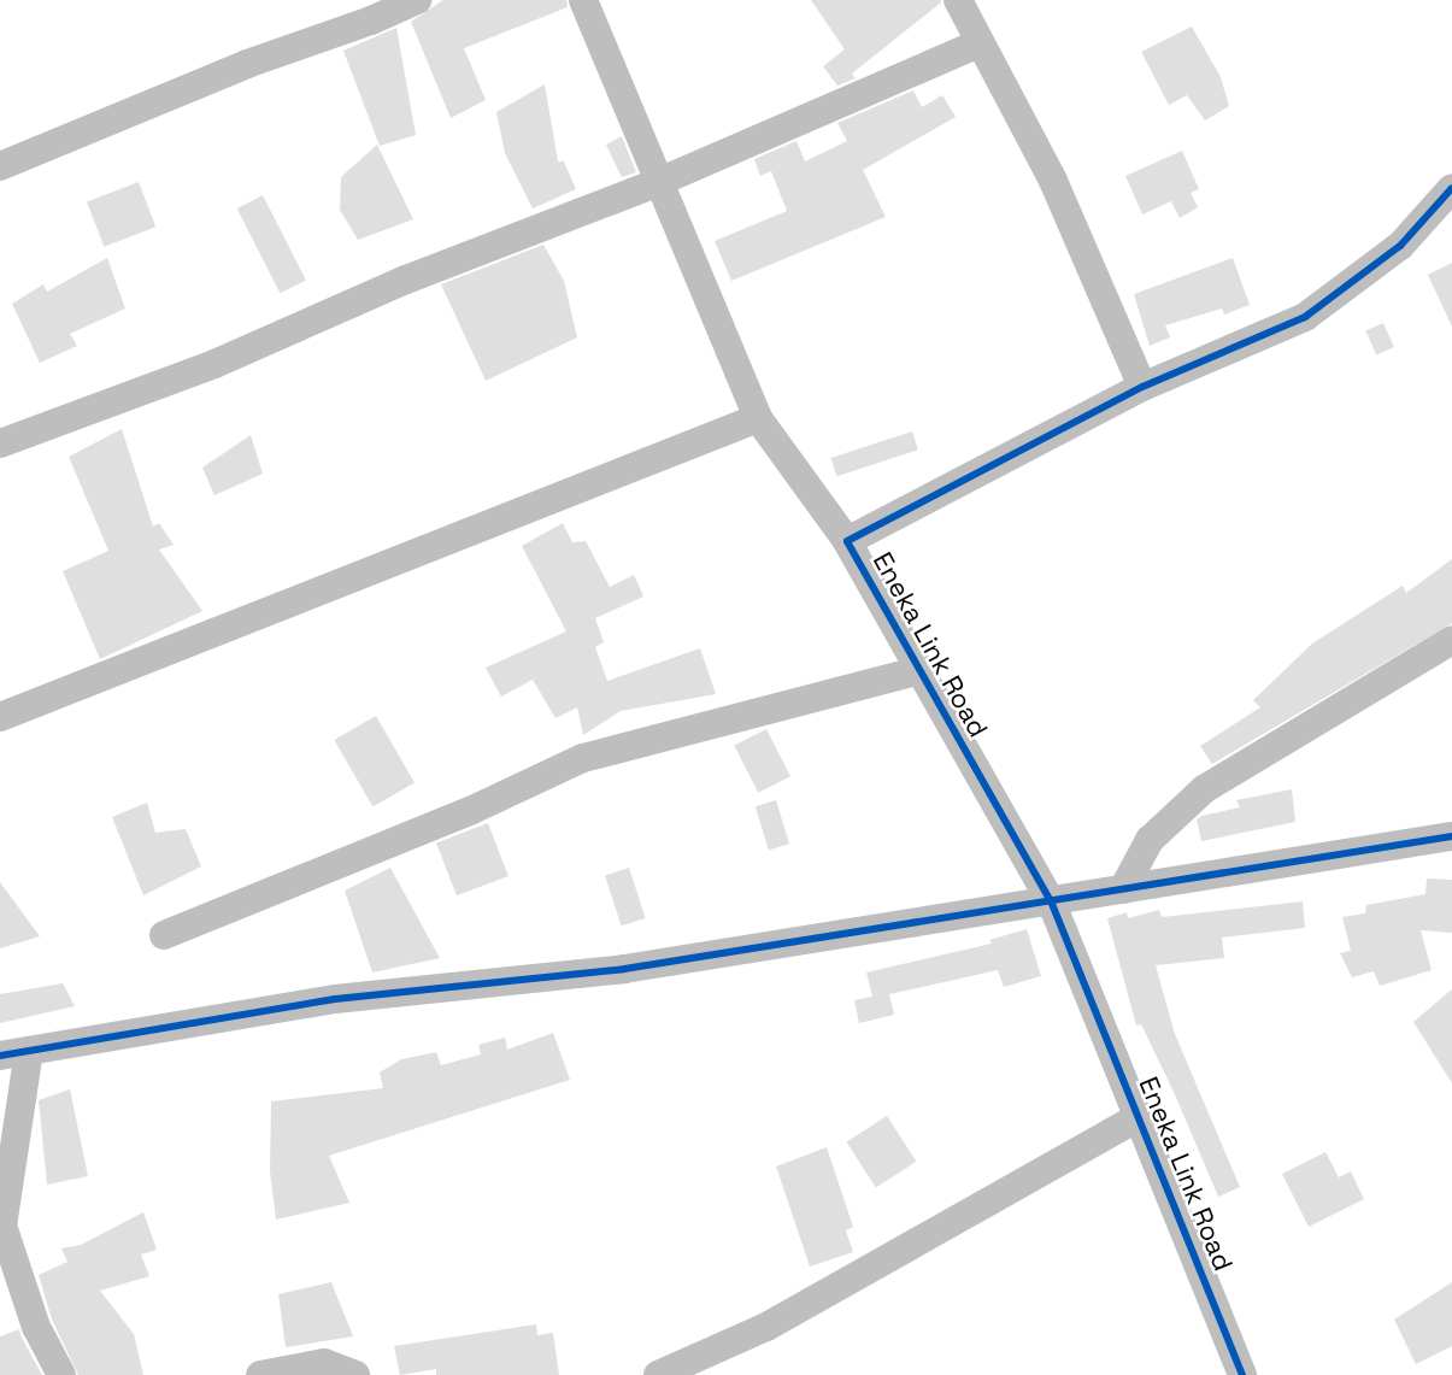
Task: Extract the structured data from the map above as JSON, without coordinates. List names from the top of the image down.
{
  "streets": {
    "street": ["Eneka Link Road"]
  }
}
